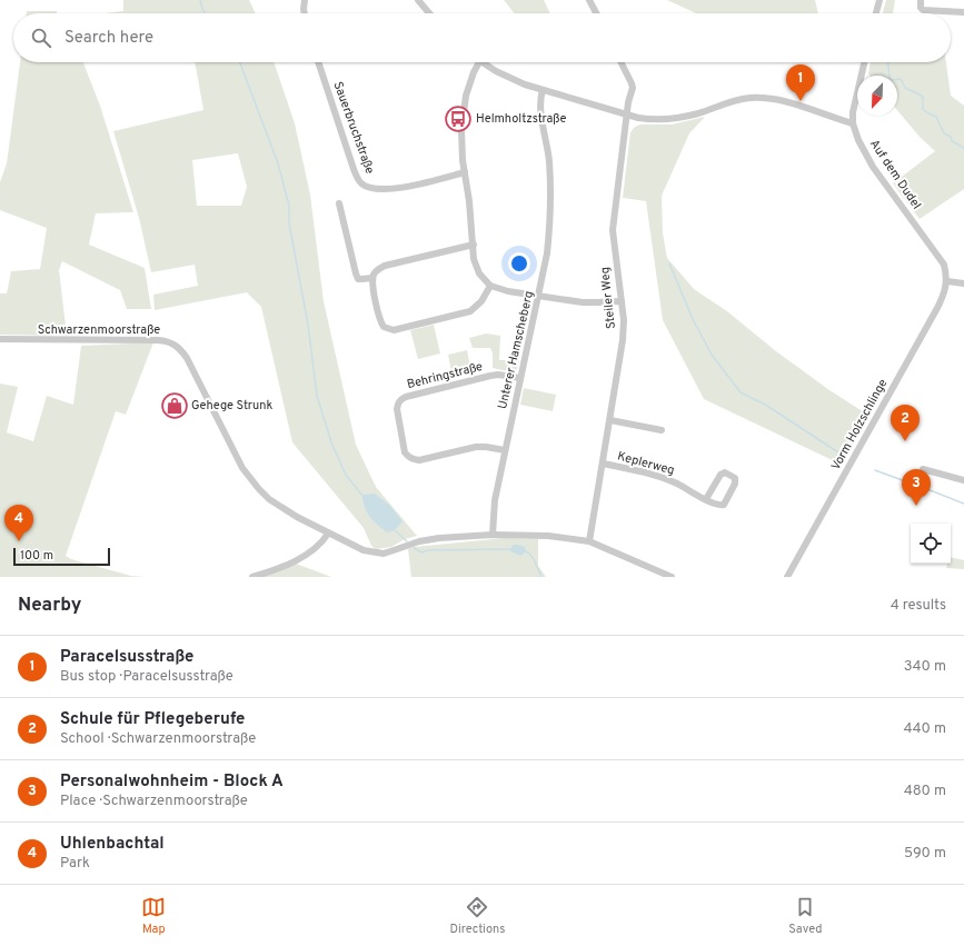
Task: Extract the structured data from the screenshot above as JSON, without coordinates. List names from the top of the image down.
{
  "streets": {
    "street": [
      "Sauerbruchstraße",
      "Auf dem Dudel",
      "Steiler Weg",
      "Schwarzenmoorstraße",
      "Unterer Hamscheberg",
      "Behringstraße",
      "Vorm Holzschlinge",
      "Keplerweg"
    ]
  },
  "crossings": [
    ["Auf dem Dudel", "Vorm Holzschlinge"],
    ["Steiler Weg", "Schwarzenmoorstraße"],
    ["Steiler Weg", "Keplerweg"],
    ["Schwarzenmoorstraße", "Unterer Hamscheberg"],
    ["Unterer Hamscheberg", "Behringstraße"]
  ],
  "places": {
    "bus stop": ["Helmholtzstraße"],
    "shop": ["Gehege Strunk"]
  },
  "scale_bar": "100 m",
  "north": "bottom left",
  "page": {
    "search": "Search here",
    "pins": [
      "1",
      "2",
      "3",
      "4"
    ],
    "scale": "100 m",
    "heading": ["Nearby", "4 results"],
    "list": [
      {
        "mark": "1",
        "name": "Paracelsusstraße",
        "note": "Bus stop · Paracelsusstraße",
        "value": "340 m"
      },
      {
        "mark": "2",
        "name": "Schule für Pflegeberufe",
        "note": "School · Schwarzenmoorstraße",
        "value": "440 m"
      },
      {
        "mark": "3",
        "name": "Personalwohnheim - Block A",
        "note": "Place · Schwarzenmoorstraße",
        "value": "480 m"
      },
      {
        "mark": "4",
        "name": "Uhlenbachtal",
        "note": "Park",
        "value": "590 m"
      }
    ],
    "nav": ["Map", "Directions", "Saved"]
  }
}
